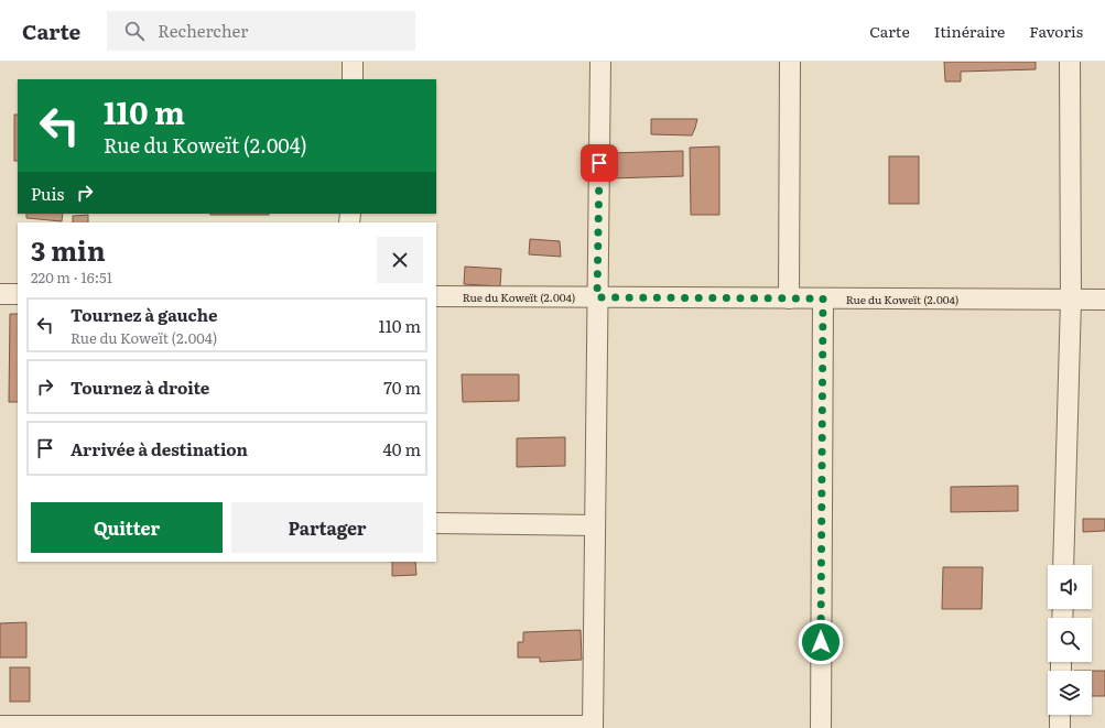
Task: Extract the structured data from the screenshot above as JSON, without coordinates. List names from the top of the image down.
{
  "streets": {
    "street": ["Rue du Koweït (2.004)"]
  },
  "page": {
    "header": "Carte",
    "search": "Rechercher",
    "nav": ["Carte", "Itinéraire", "Favoris"],
    "turn": ["110 m", "Rue du Koweït (2.004)"],
    "then": "Puis",
    "heading": ["3 min", "220 m · 16:51"],
    "list": [
      {
        "name": "Tournez à gauche",
        "note": "Rue du Koweït (2.004)",
        "value": "110 m"
      },
      {
        "name": "Tournez à droite",
        "value": "70 m"
      },
      {
        "name": "Arrivée à destination",
        "value": "40 m"
      }
    ],
    "buttons": ["Quitter", "Partager"]
  }
}
